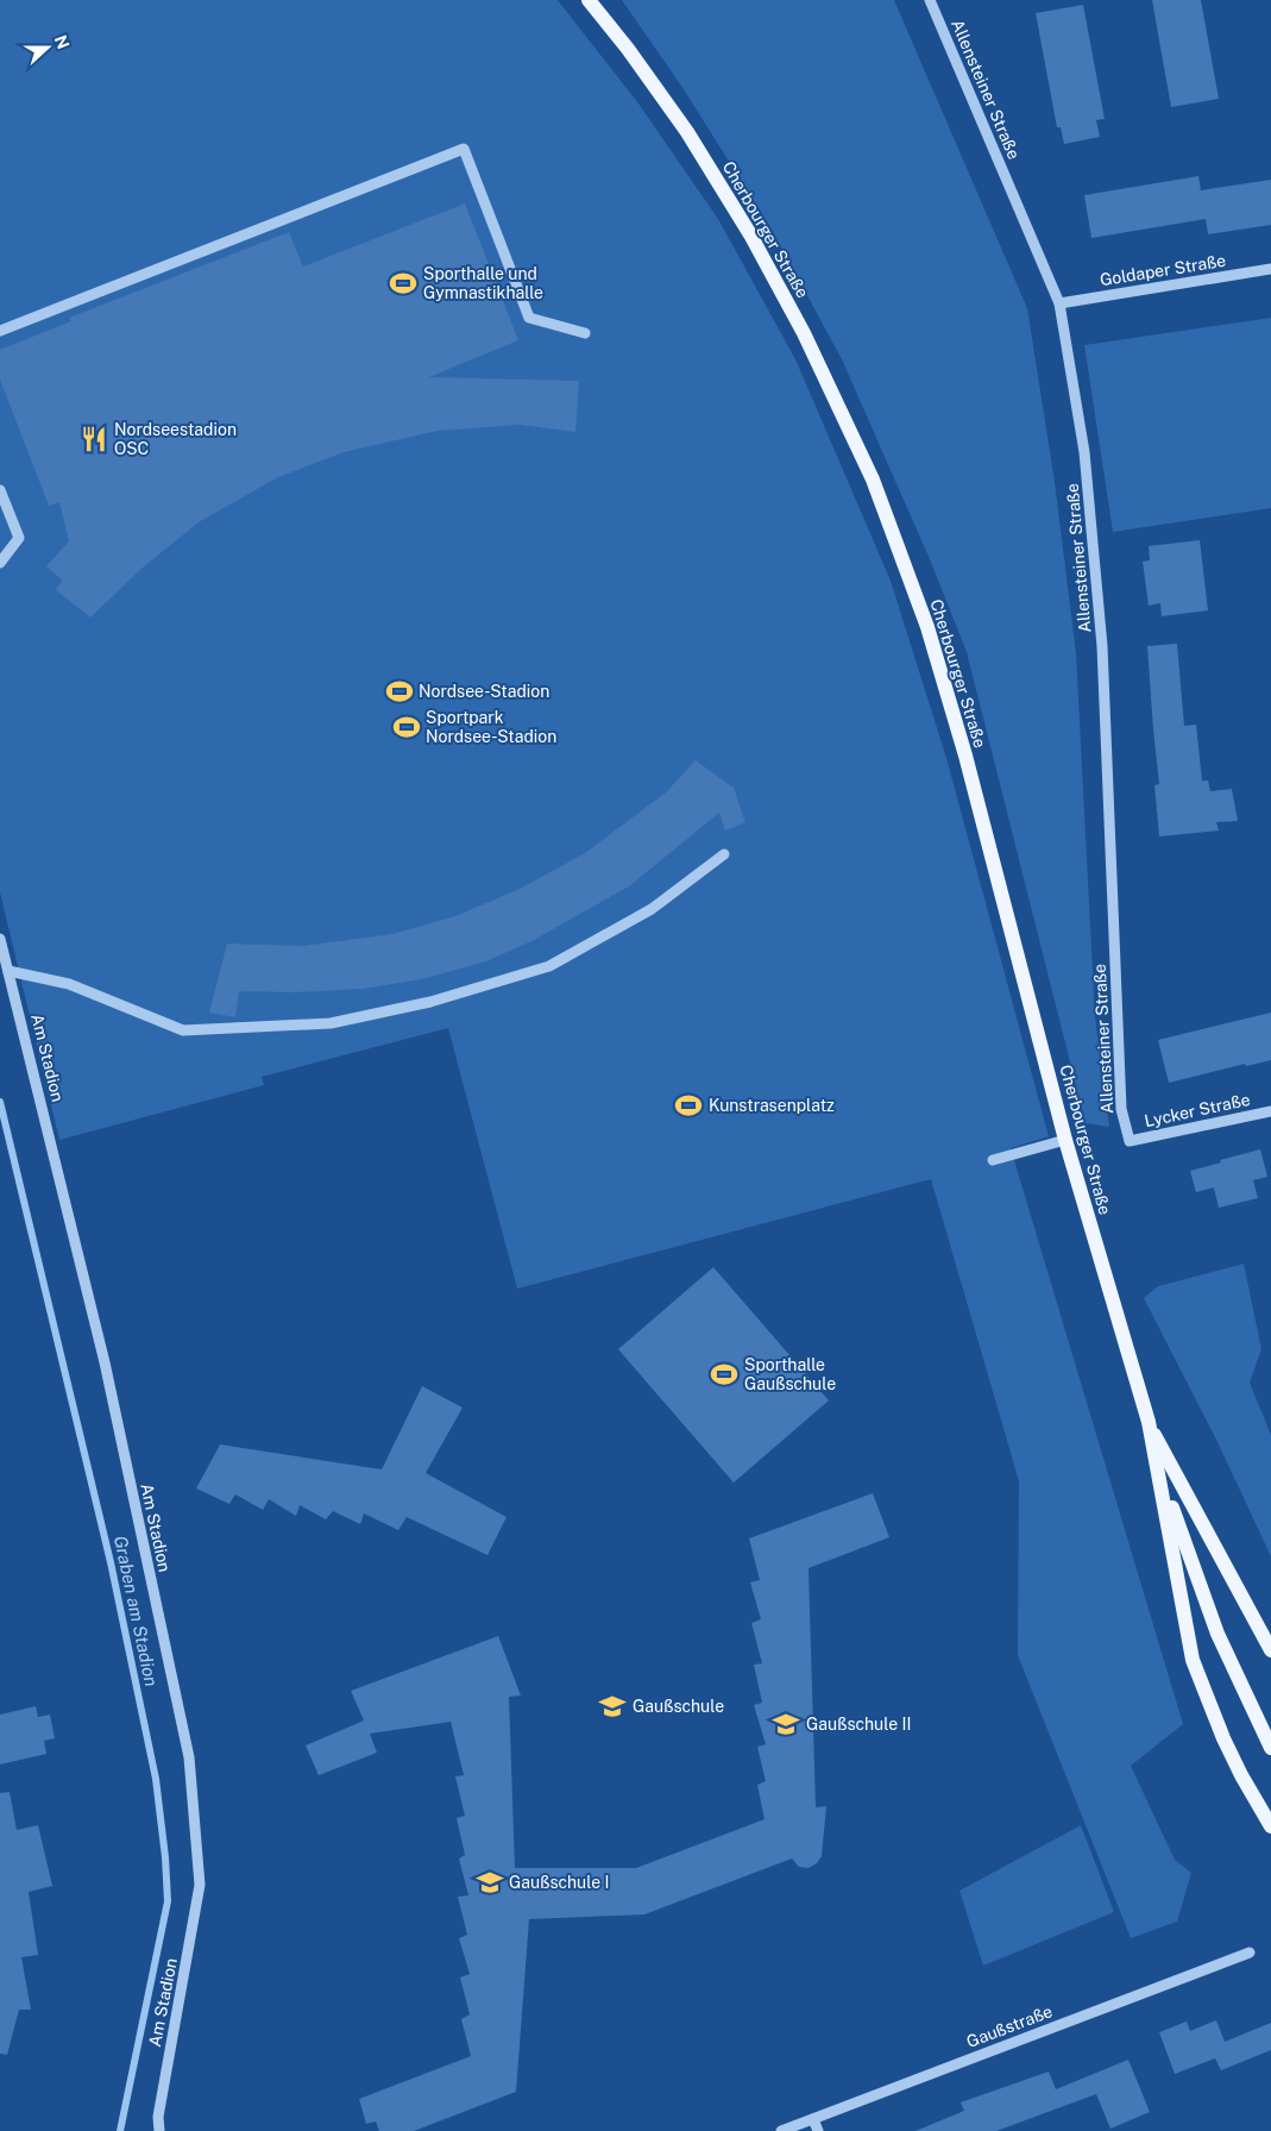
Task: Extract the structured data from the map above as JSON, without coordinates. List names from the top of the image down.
{
  "streets": {
    "main road": ["Cherbourger Straße"],
    "street": [
      "Allensteiner Straße",
      "Goldaper Straße",
      "Am Stadion",
      "Lycker Straße",
      "Gaußstraße"
    ]
  },
  "crossings": [
    ["Allensteiner Straße", "Goldaper Straße"],
    ["Allensteiner Straße", "Lycker Straße"]
  ],
  "water": ["Graben am Stadion"],
  "places": {
    "sports": [
      "Sporthalle und Gymnastikhalle",
      "Nordsee-Stadion",
      "Sportpark Nordsee-Stadion",
      "Kunstrasenplatz",
      "Sporthalle Gaußschule"
    ],
    "restaurant": ["Nordseestadion OSC"],
    "school or university": ["Gaußschule", "Gaußschule II", "Gaußschule I"]
  },
  "north": "right"
}
